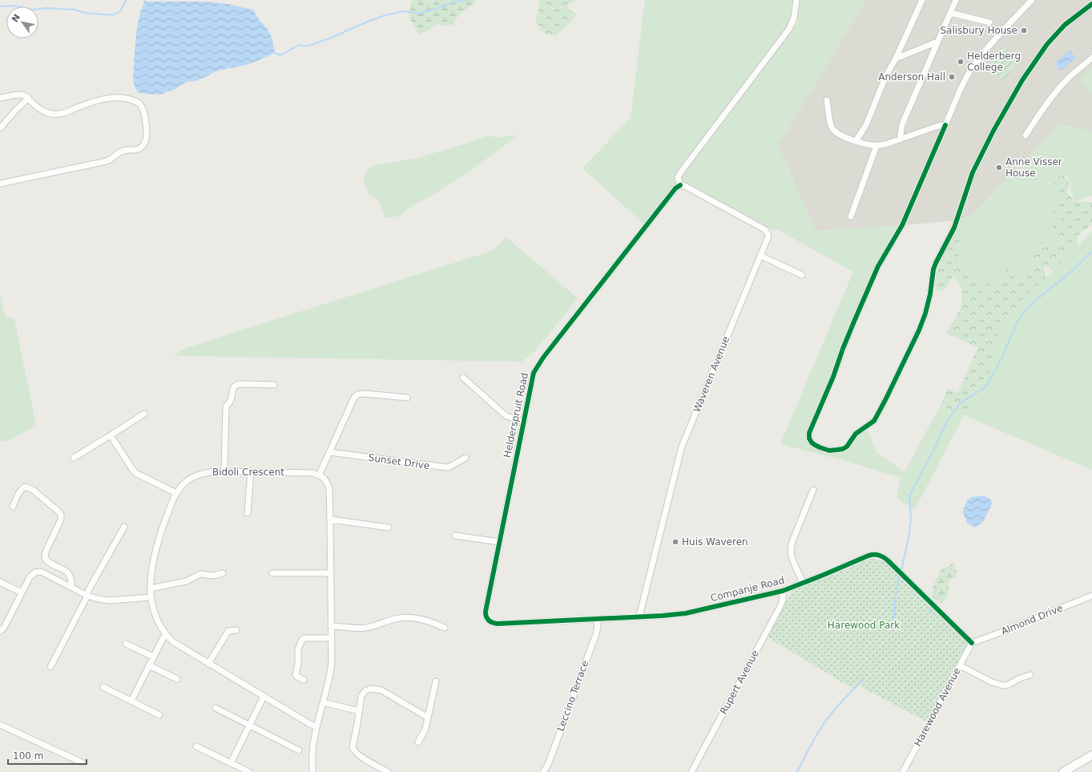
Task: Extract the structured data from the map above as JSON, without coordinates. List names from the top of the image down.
{
  "streets": {
    "street": [
      "Waveren Avenue",
      "Helderspruit Road",
      "Sunset Drive",
      "Bidoli Crescent",
      "Companje Road",
      "Almond Drive",
      "Rupert Avenue",
      "Leccino Terrace",
      "Harewood Avenue"
    ]
  },
  "crossings": [
    ["Waveren Avenue", "Helderspruit Road"],
    ["Waveren Avenue", "Companje Road"],
    ["Helderspruit Road", "Companje Road"],
    ["Companje Road", "Almond Drive"],
    ["Companje Road", "Rupert Avenue"],
    ["Companje Road", "Leccino Terrace"],
    ["Companje Road", "Harewood Avenue"],
    ["Almond Drive", "Harewood Avenue"]
  ],
  "parks": ["Harewood Park"],
  "places": [
    "Salisbury House",
    "Helderberg College",
    "Anderson Hall",
    "Anne Visser House",
    "Huis Waveren"
  ],
  "scale_bar": "100 m",
  "north": "top left"
}
